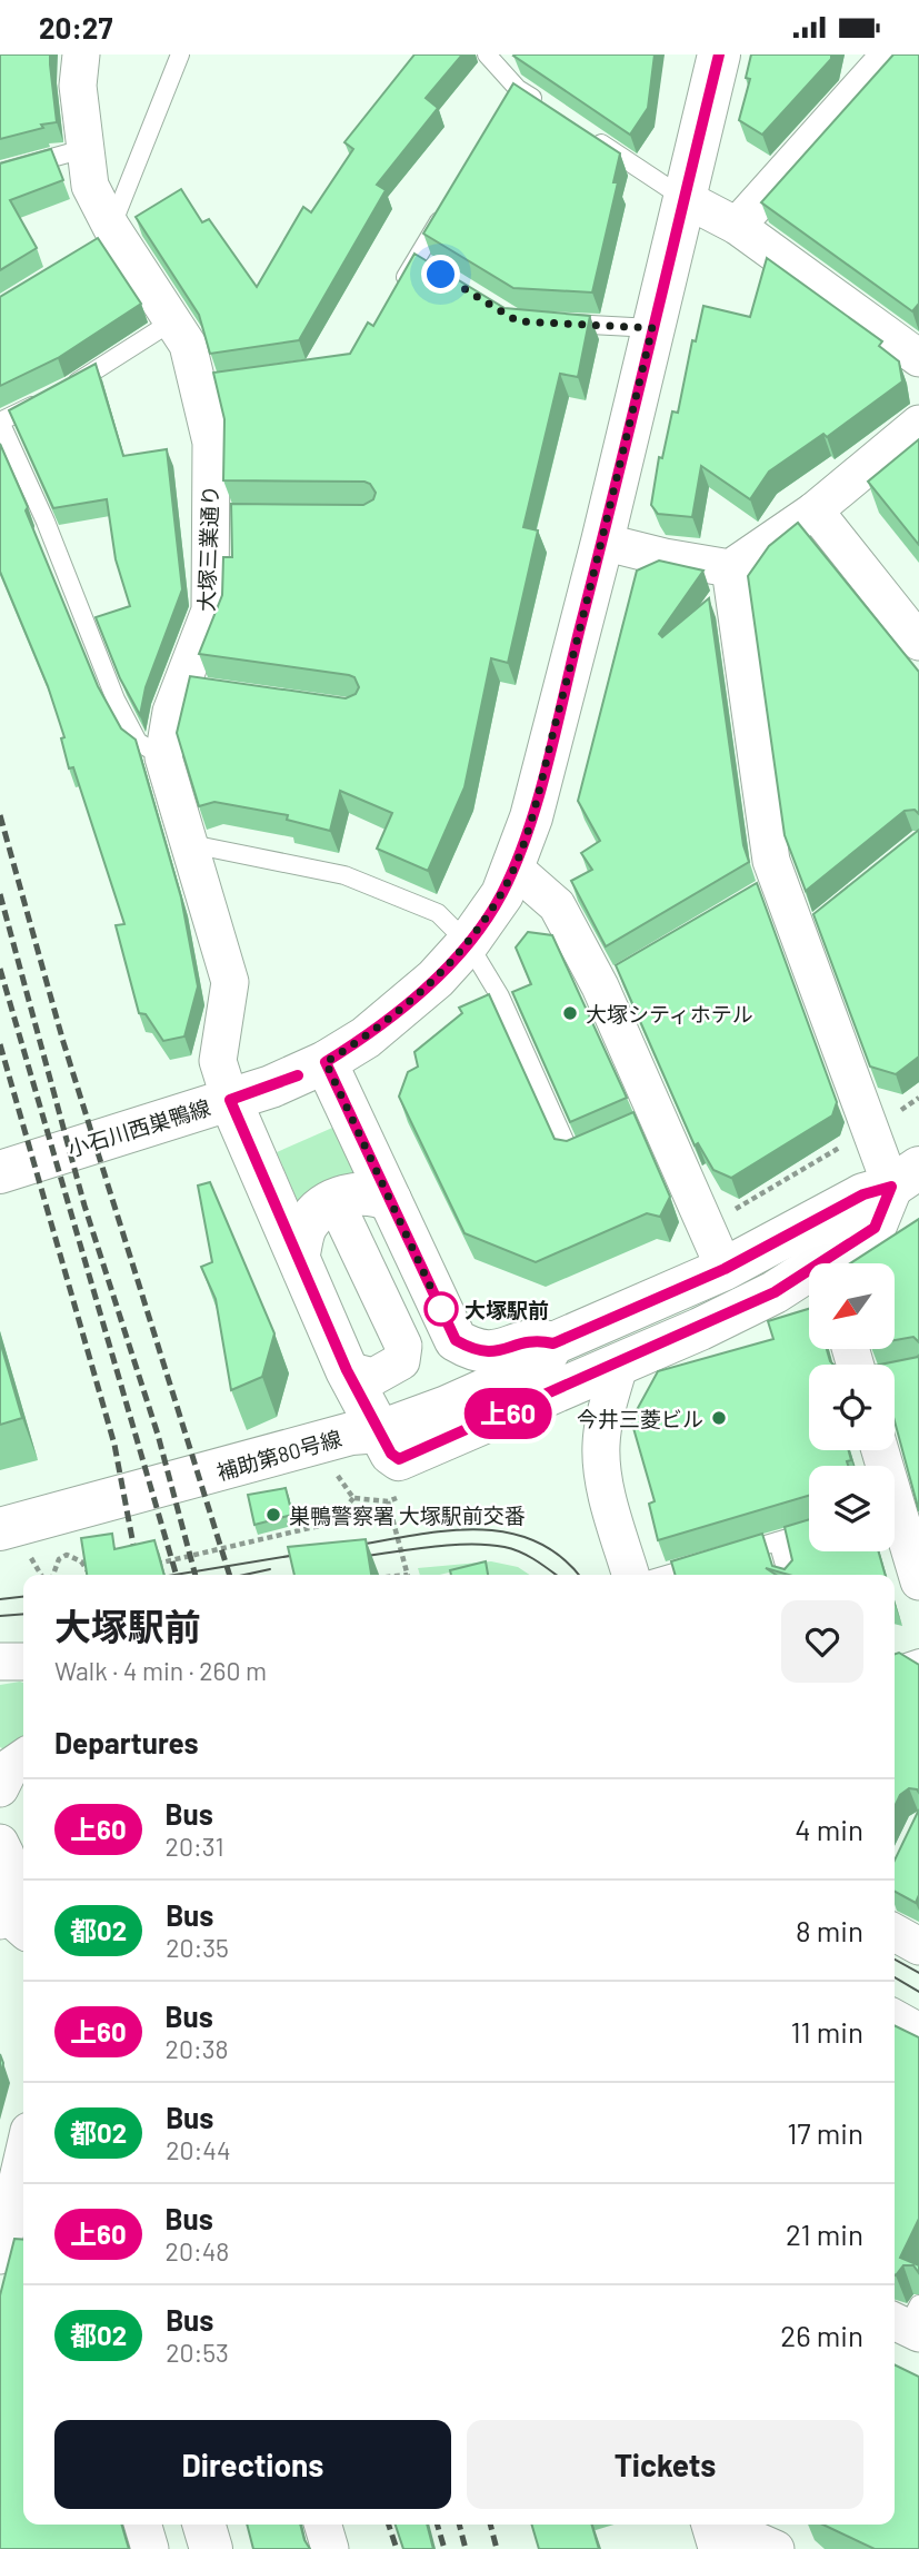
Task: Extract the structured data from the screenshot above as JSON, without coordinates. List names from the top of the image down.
{
  "streets": {
    "street": ["大塚三業通り", "小石川西巣鴨線", "補助第80号線"]
  },
  "places": [
    "大塚シティホテル",
    "大塚駅前",
    "今井三菱ビル",
    "巣鴨警察署 大塚駅前交番"
  ],
  "lines": ["bus line 上60"],
  "north": "bottom left",
  "page": {
    "status": "20:27",
    "on_map": "上60",
    "heading": [
      ["大塚駅前", "Walk · 4 min · 260 m"],
      "Departures"
    ],
    "list": [
      {
        "mark": "上60",
        "name": "Bus",
        "note": "20:31",
        "value": "4 min"
      },
      {
        "mark": "都02",
        "name": "Bus",
        "note": "20:35",
        "value": "8 min"
      },
      {
        "mark": "上60",
        "name": "Bus",
        "note": "20:38",
        "value": "11 min"
      },
      {
        "mark": "都02",
        "name": "Bus",
        "note": "20:44",
        "value": "17 min"
      },
      {
        "mark": "上60",
        "name": "Bus",
        "note": "20:48",
        "value": "21 min"
      },
      {
        "mark": "都02",
        "name": "Bus",
        "note": "20:53",
        "value": "26 min"
      }
    ],
    "buttons": ["Directions", "Tickets"]
  }
}
